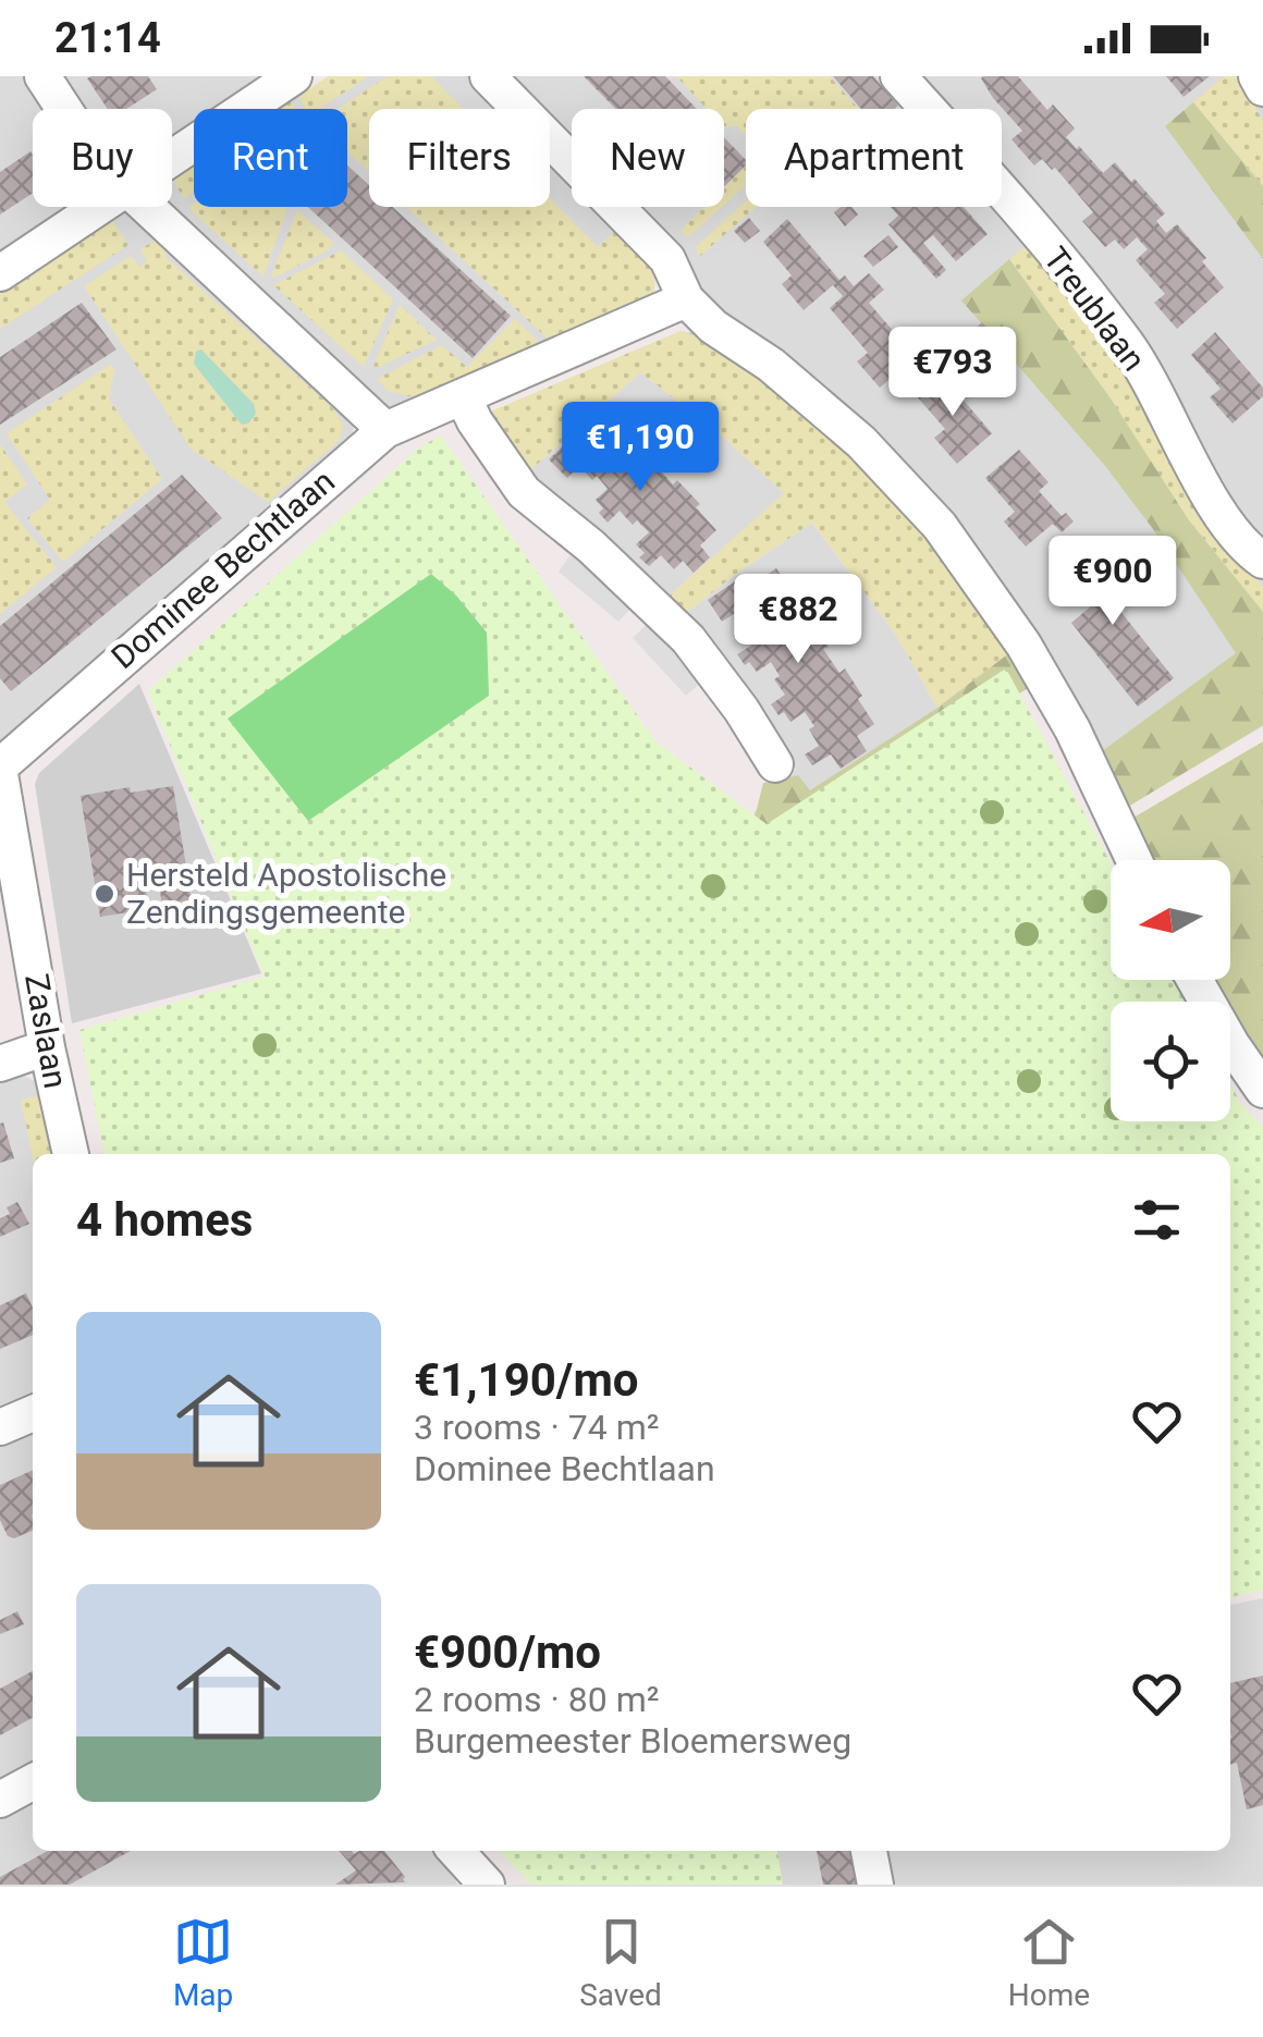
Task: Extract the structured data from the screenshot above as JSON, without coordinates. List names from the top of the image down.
{
  "streets": {
    "street": ["Treublaan", "Dominee Bechtlaan", "Zaslaan"]
  },
  "crossings": [
    ["Dominee Bechtlaan", "Zaslaan"]
  ],
  "places": ["Hersteld Apostolische Zendingsgemeente"],
  "north": "left",
  "page": {
    "status": "21:14",
    "chip": [
      "Buy",
      "Rent",
      "Filters",
      "New",
      "Apartment"
    ],
    "price": [
      "€793",
      "€1,190",
      "€900",
      "€882"
    ],
    "heading": "4 homes",
    "list": [
      {
        "name": "€1,190/mo",
        "note": "3 rooms · 74 m² · Dominee Bechtlaan"
      },
      {
        "name": "€900/mo",
        "note": "2 rooms · 80 m² · Burgemeester Bloemersweg"
      }
    ],
    "tabs": ["Map", "Saved", "Home"]
  }
}
